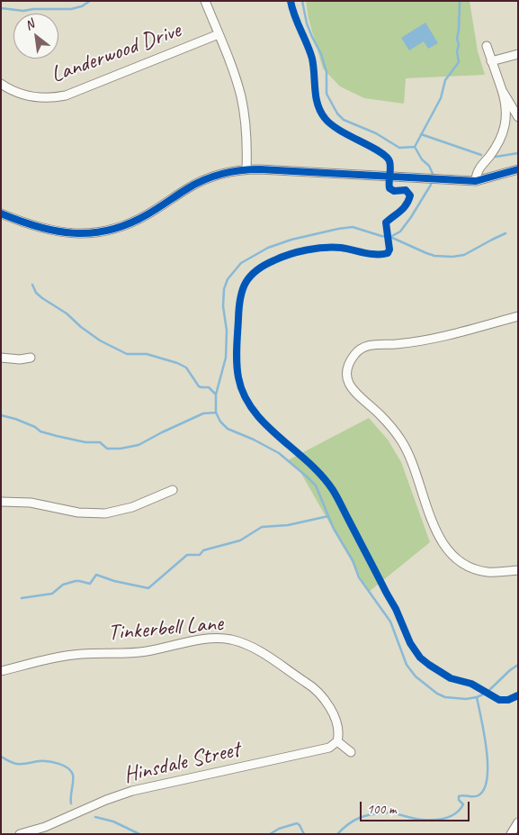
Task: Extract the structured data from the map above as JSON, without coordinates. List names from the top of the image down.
{
  "streets": {
    "street": ["Landerwood Drive", "Tinkerbell Lane", "Hinsdale Street"]
  },
  "crossings": [
    ["Tinkerbell Lane", "Hinsdale Street"]
  ],
  "scale_bar": "100 m",
  "north": "top left"
}
